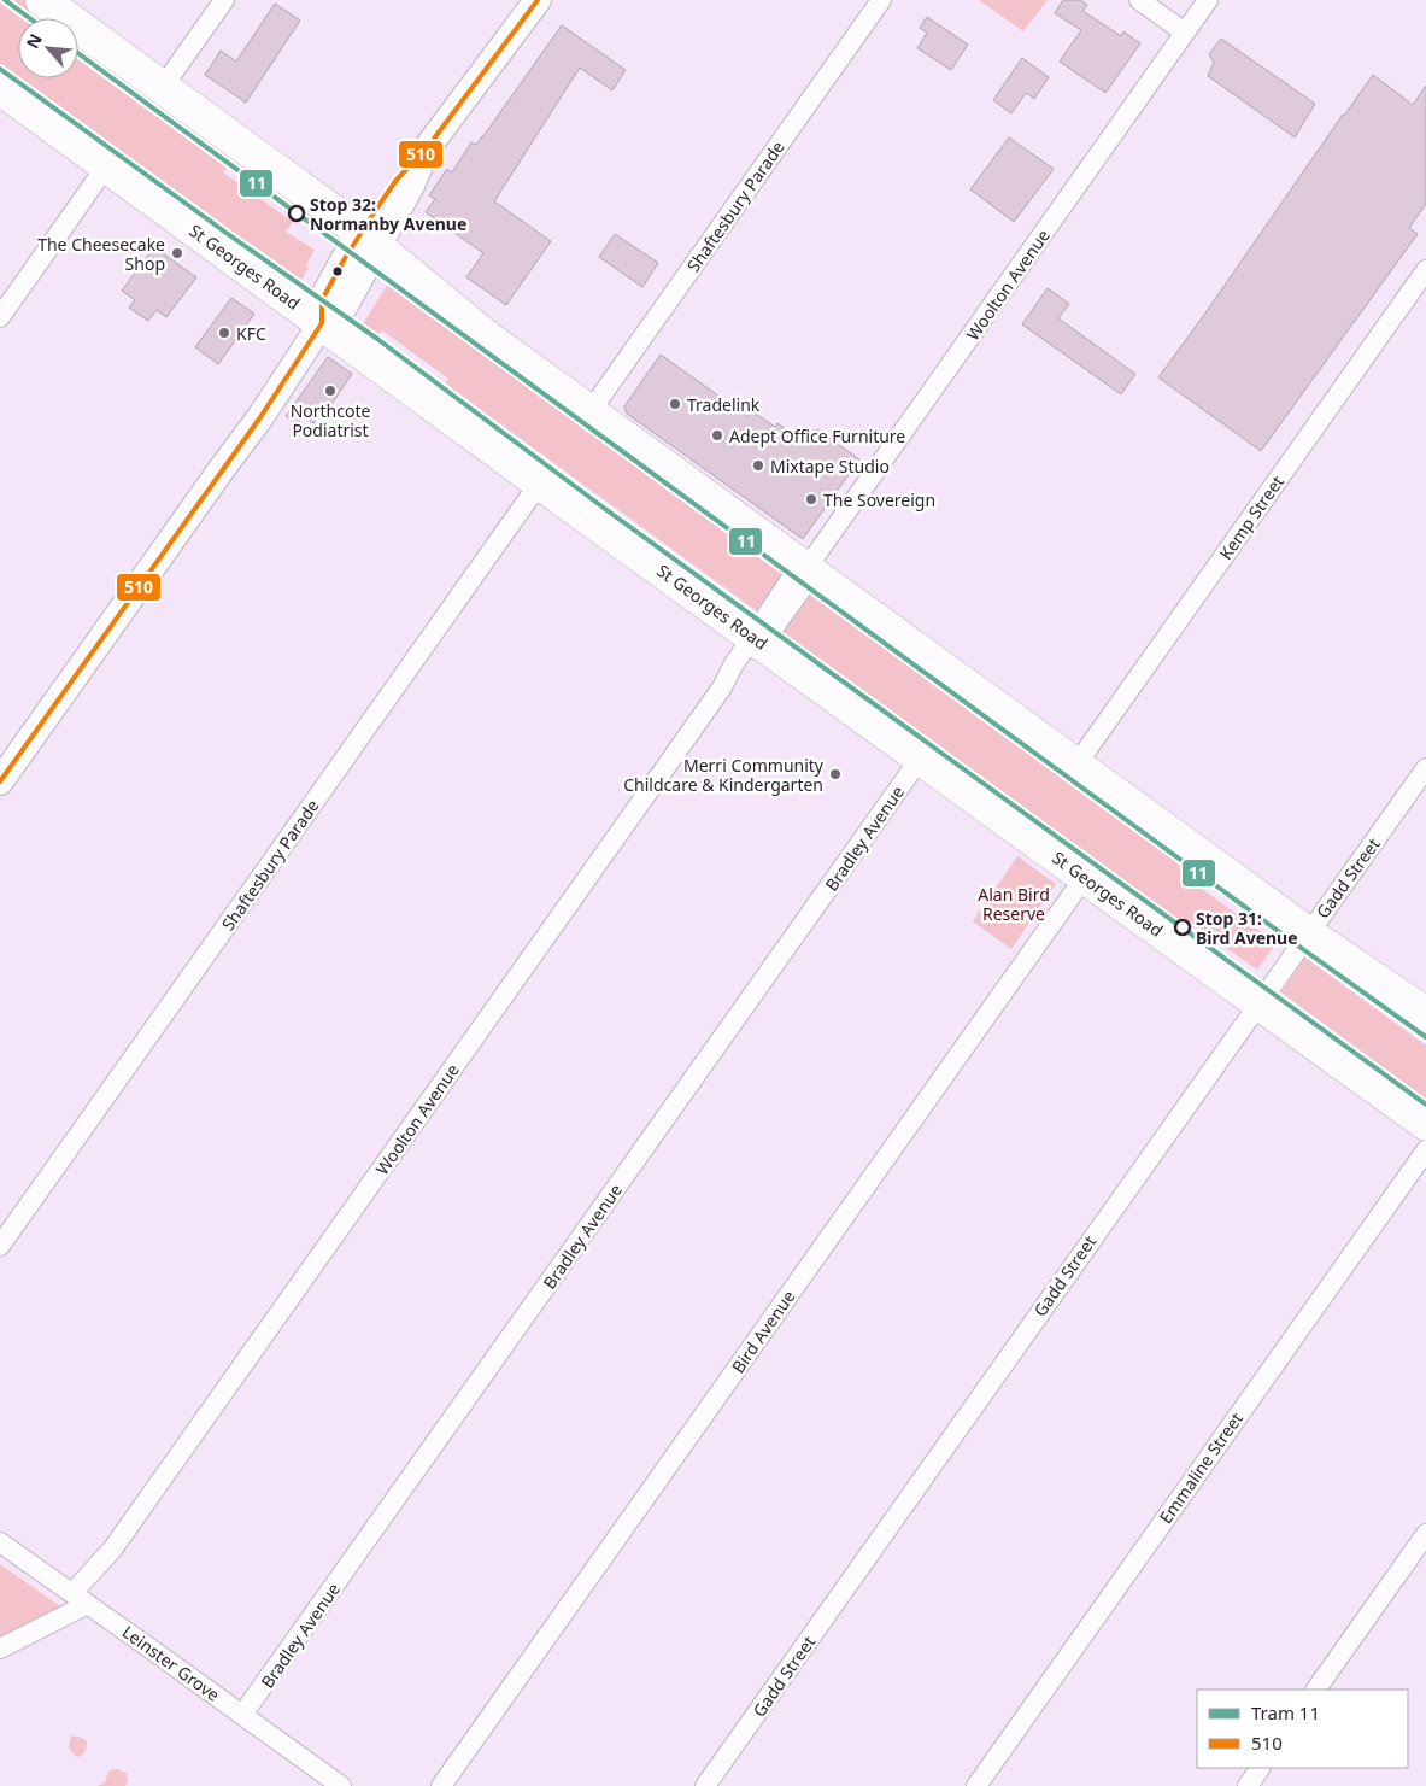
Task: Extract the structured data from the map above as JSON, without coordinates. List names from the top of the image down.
{
  "streets": {
    "highway": ["St Georges Road"],
    "street": [
      "Shaftesbury Parade",
      "Woolton Avenue",
      "Kemp Street",
      "Bradley Avenue",
      "Gadd Street",
      "Bird Avenue",
      "Emmaline Street",
      "Leinster Grove"
    ]
  },
  "crossings": [
    ["Shaftesbury Parade", "St Georges Road"],
    ["St Georges Road", "Woolton Avenue"],
    ["St Georges Road", "Bradley Avenue"],
    ["St Georges Road", "Gadd Street"],
    ["St Georges Road", "Bird Avenue"],
    ["Woolton Avenue", "Leinster Grove"],
    ["Bradley Avenue", "Leinster Grove"]
  ],
  "parks": ["Alan Bird Reserve"],
  "places": [
    "Stop 32: Normanby Avenue",
    "The Cheesecake Shop",
    "KFC",
    "Northcote Podiatrist",
    "Tradelink",
    "Adept Office Furniture",
    "Mixtape Studio",
    "The Sovereign",
    "Merri Community Childcare & Kindergarten",
    "Stop 31: Bird Avenue"
  ],
  "lines": ["tram line 11", "transit line 510"],
  "legend": ["Tram 11", "510"],
  "north": "top left"
}
